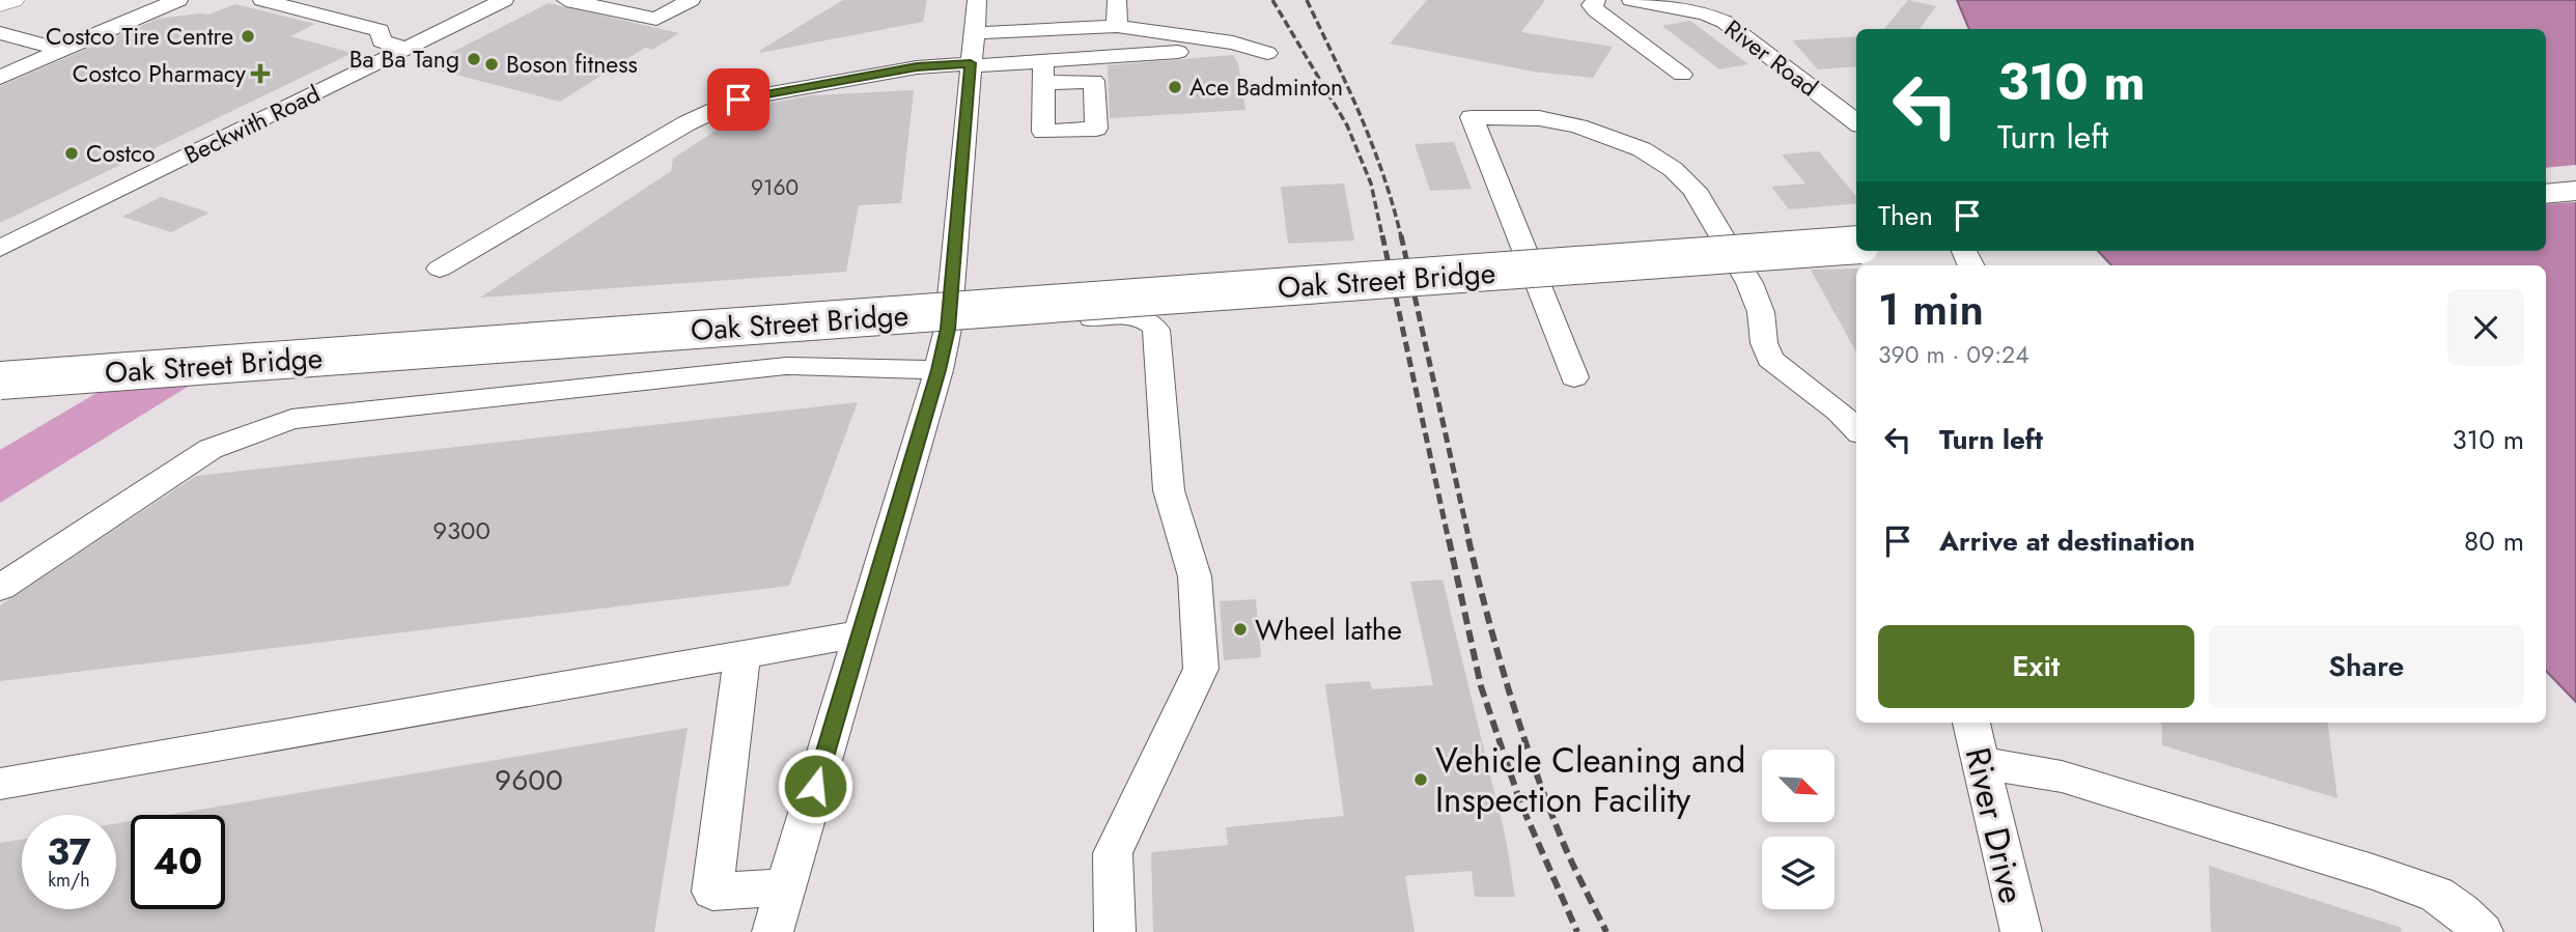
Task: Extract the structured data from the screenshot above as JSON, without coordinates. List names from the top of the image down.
{
  "streets": {
    "highway": ["Oak Street Bridge"],
    "street": ["River Road", "Beckwith Road", "River Drive"]
  },
  "places": {
    "other": [
      "Costco Tire Centre",
      "Ba Ba Tang",
      "Boson fitness",
      "Ace Badminton",
      "Costco",
      "Wheel lathe",
      "Vehicle Cleaning and Inspection Facility"
    ],
    "health": ["Costco Pharmacy"]
  },
  "house_numbers": ["9160", "9300", "9600"],
  "north": "bottom right",
  "page": {
    "turn": ["310 m", "Turn left"],
    "then": "Then",
    "heading": ["1 min", "390 m · 09:24"],
    "list": [
      {
        "name": "Turn left",
        "value": "310 m"
      },
      {
        "name": "Arrive at destination",
        "value": "80 m"
      }
    ],
    "buttons": ["Exit", "Share"],
    "speed": "37 km/h",
    "limit": "40"
  }
}
